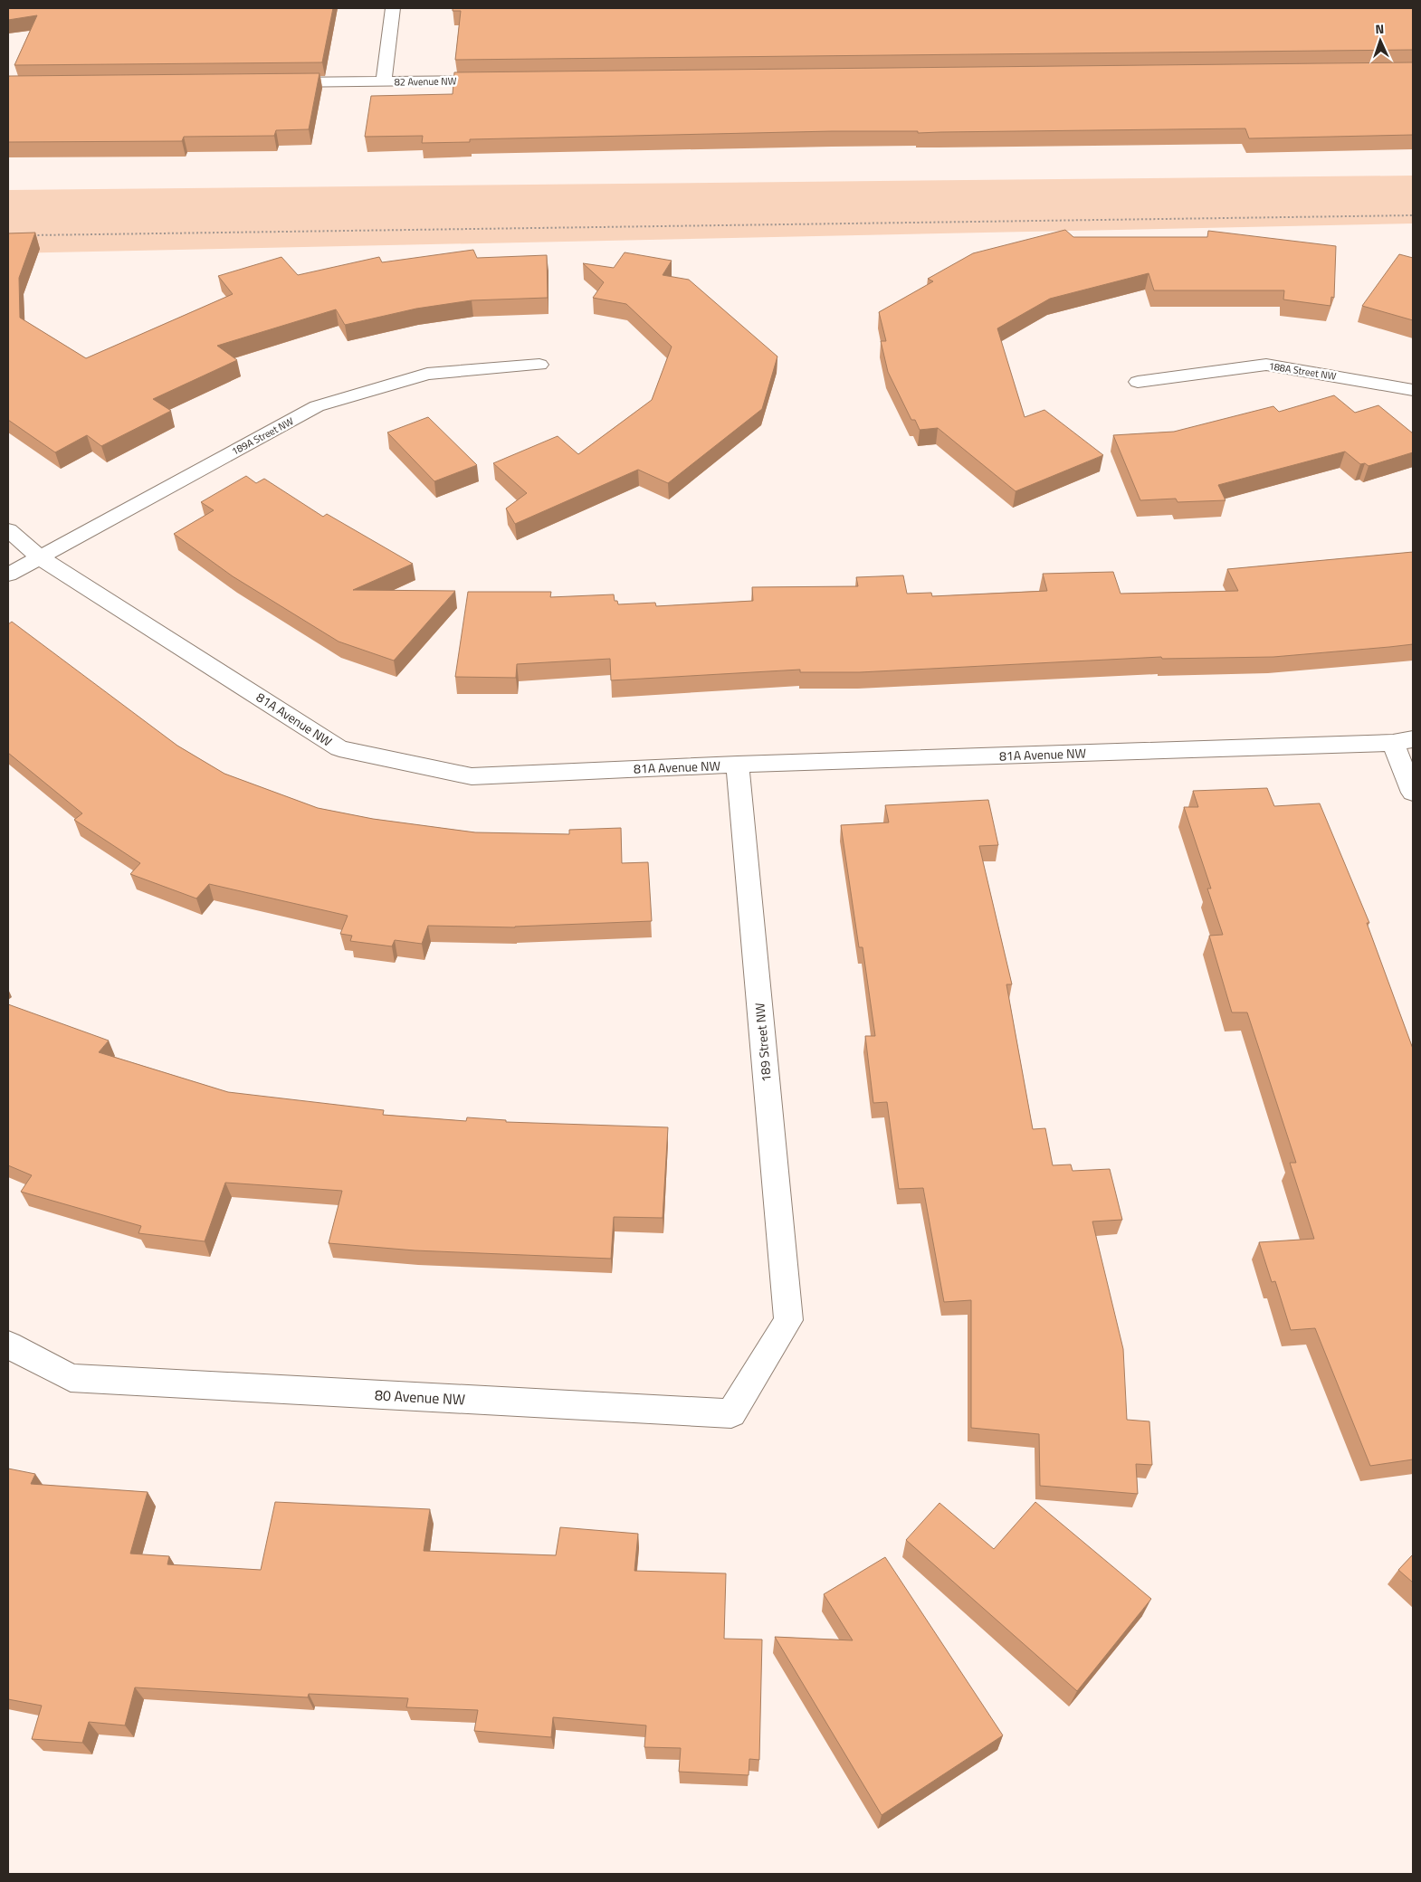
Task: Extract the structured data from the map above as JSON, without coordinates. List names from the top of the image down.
{
  "streets": {
    "street": [
      "82 Avenue NW",
      "188A Street NW",
      "189A Street NW",
      "81A Avenue NW",
      "189 Street NW",
      "80 Avenue NW"
    ]
  },
  "crossings": [
    ["189A Street NW", "81A Avenue NW"],
    ["81A Avenue NW", "189 Street NW"],
    ["189 Street NW", "80 Avenue NW"]
  ],
  "north": "top"
}
